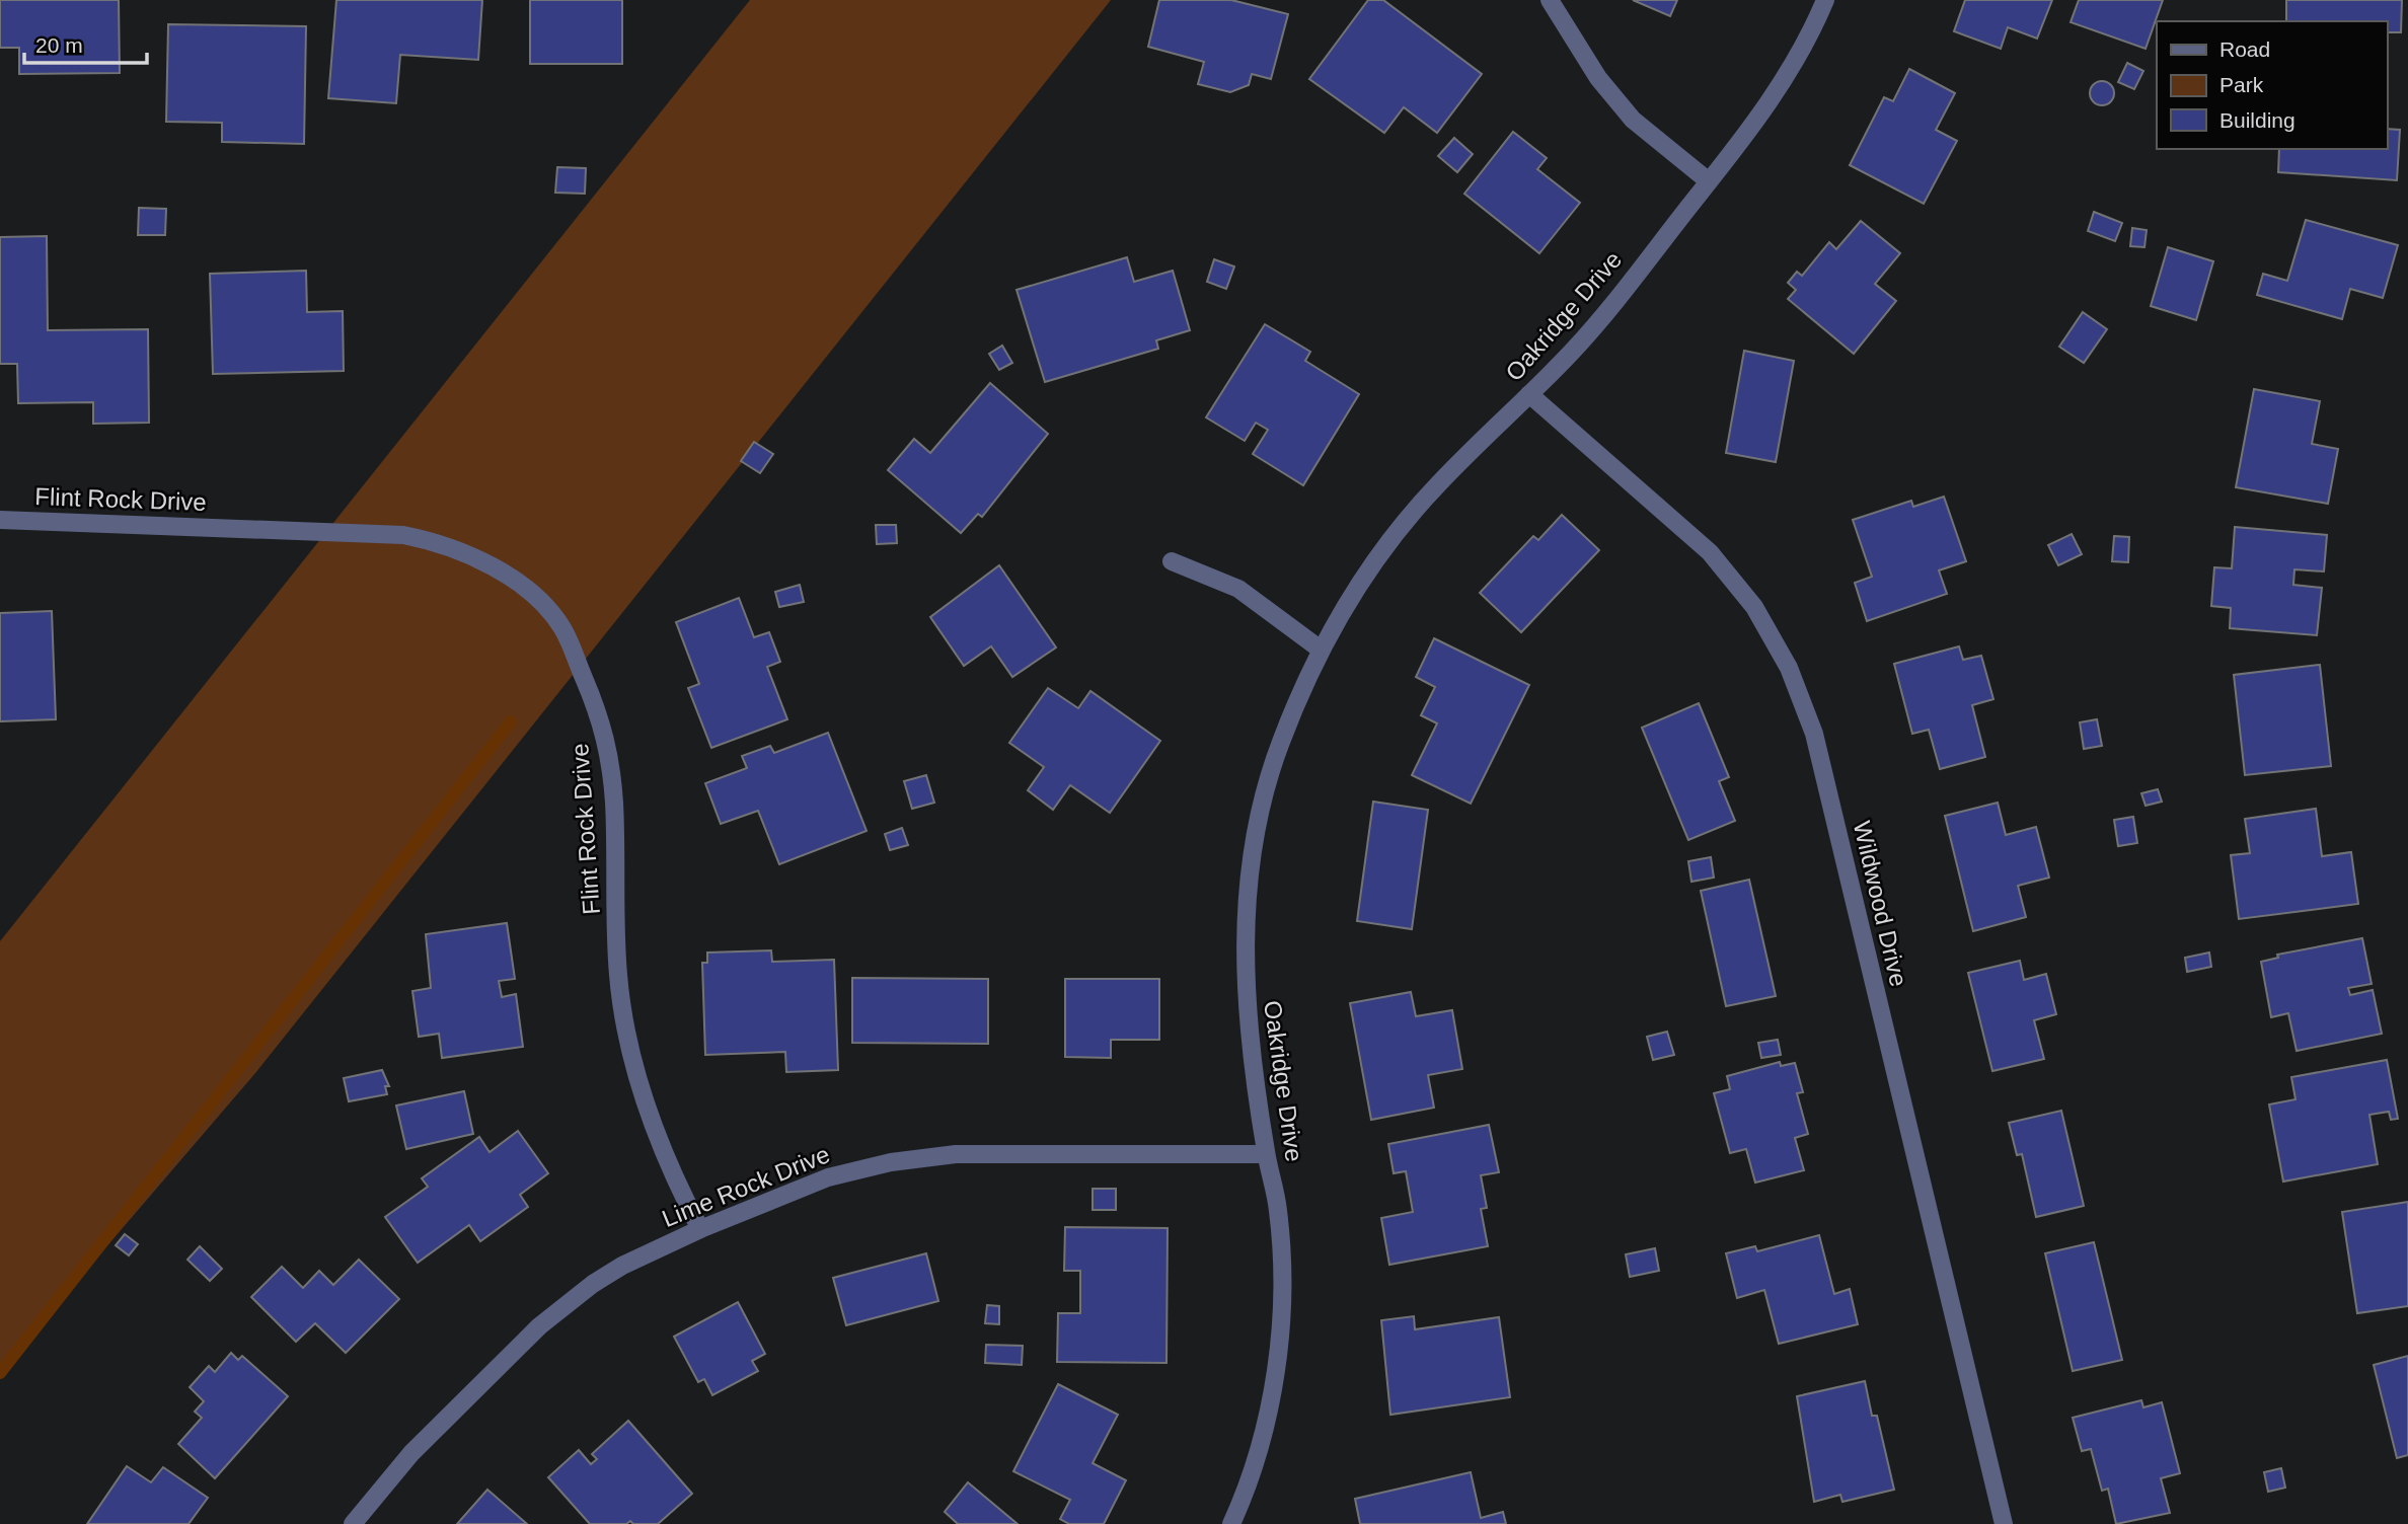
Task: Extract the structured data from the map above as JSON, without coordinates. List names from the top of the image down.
{
  "streets": {
    "street": [
      "Oakridge Drive",
      "Flint Rock Drive",
      "Wildwood Drive",
      "Lime Rock Drive"
    ]
  },
  "crossings": [
    ["Oakridge Drive", "Wildwood Drive"],
    ["Oakridge Drive", "Lime Rock Drive"],
    ["Flint Rock Drive", "Lime Rock Drive"]
  ],
  "legend": ["Road", "Park", "Building"],
  "scale_bar": "20 m"
}
